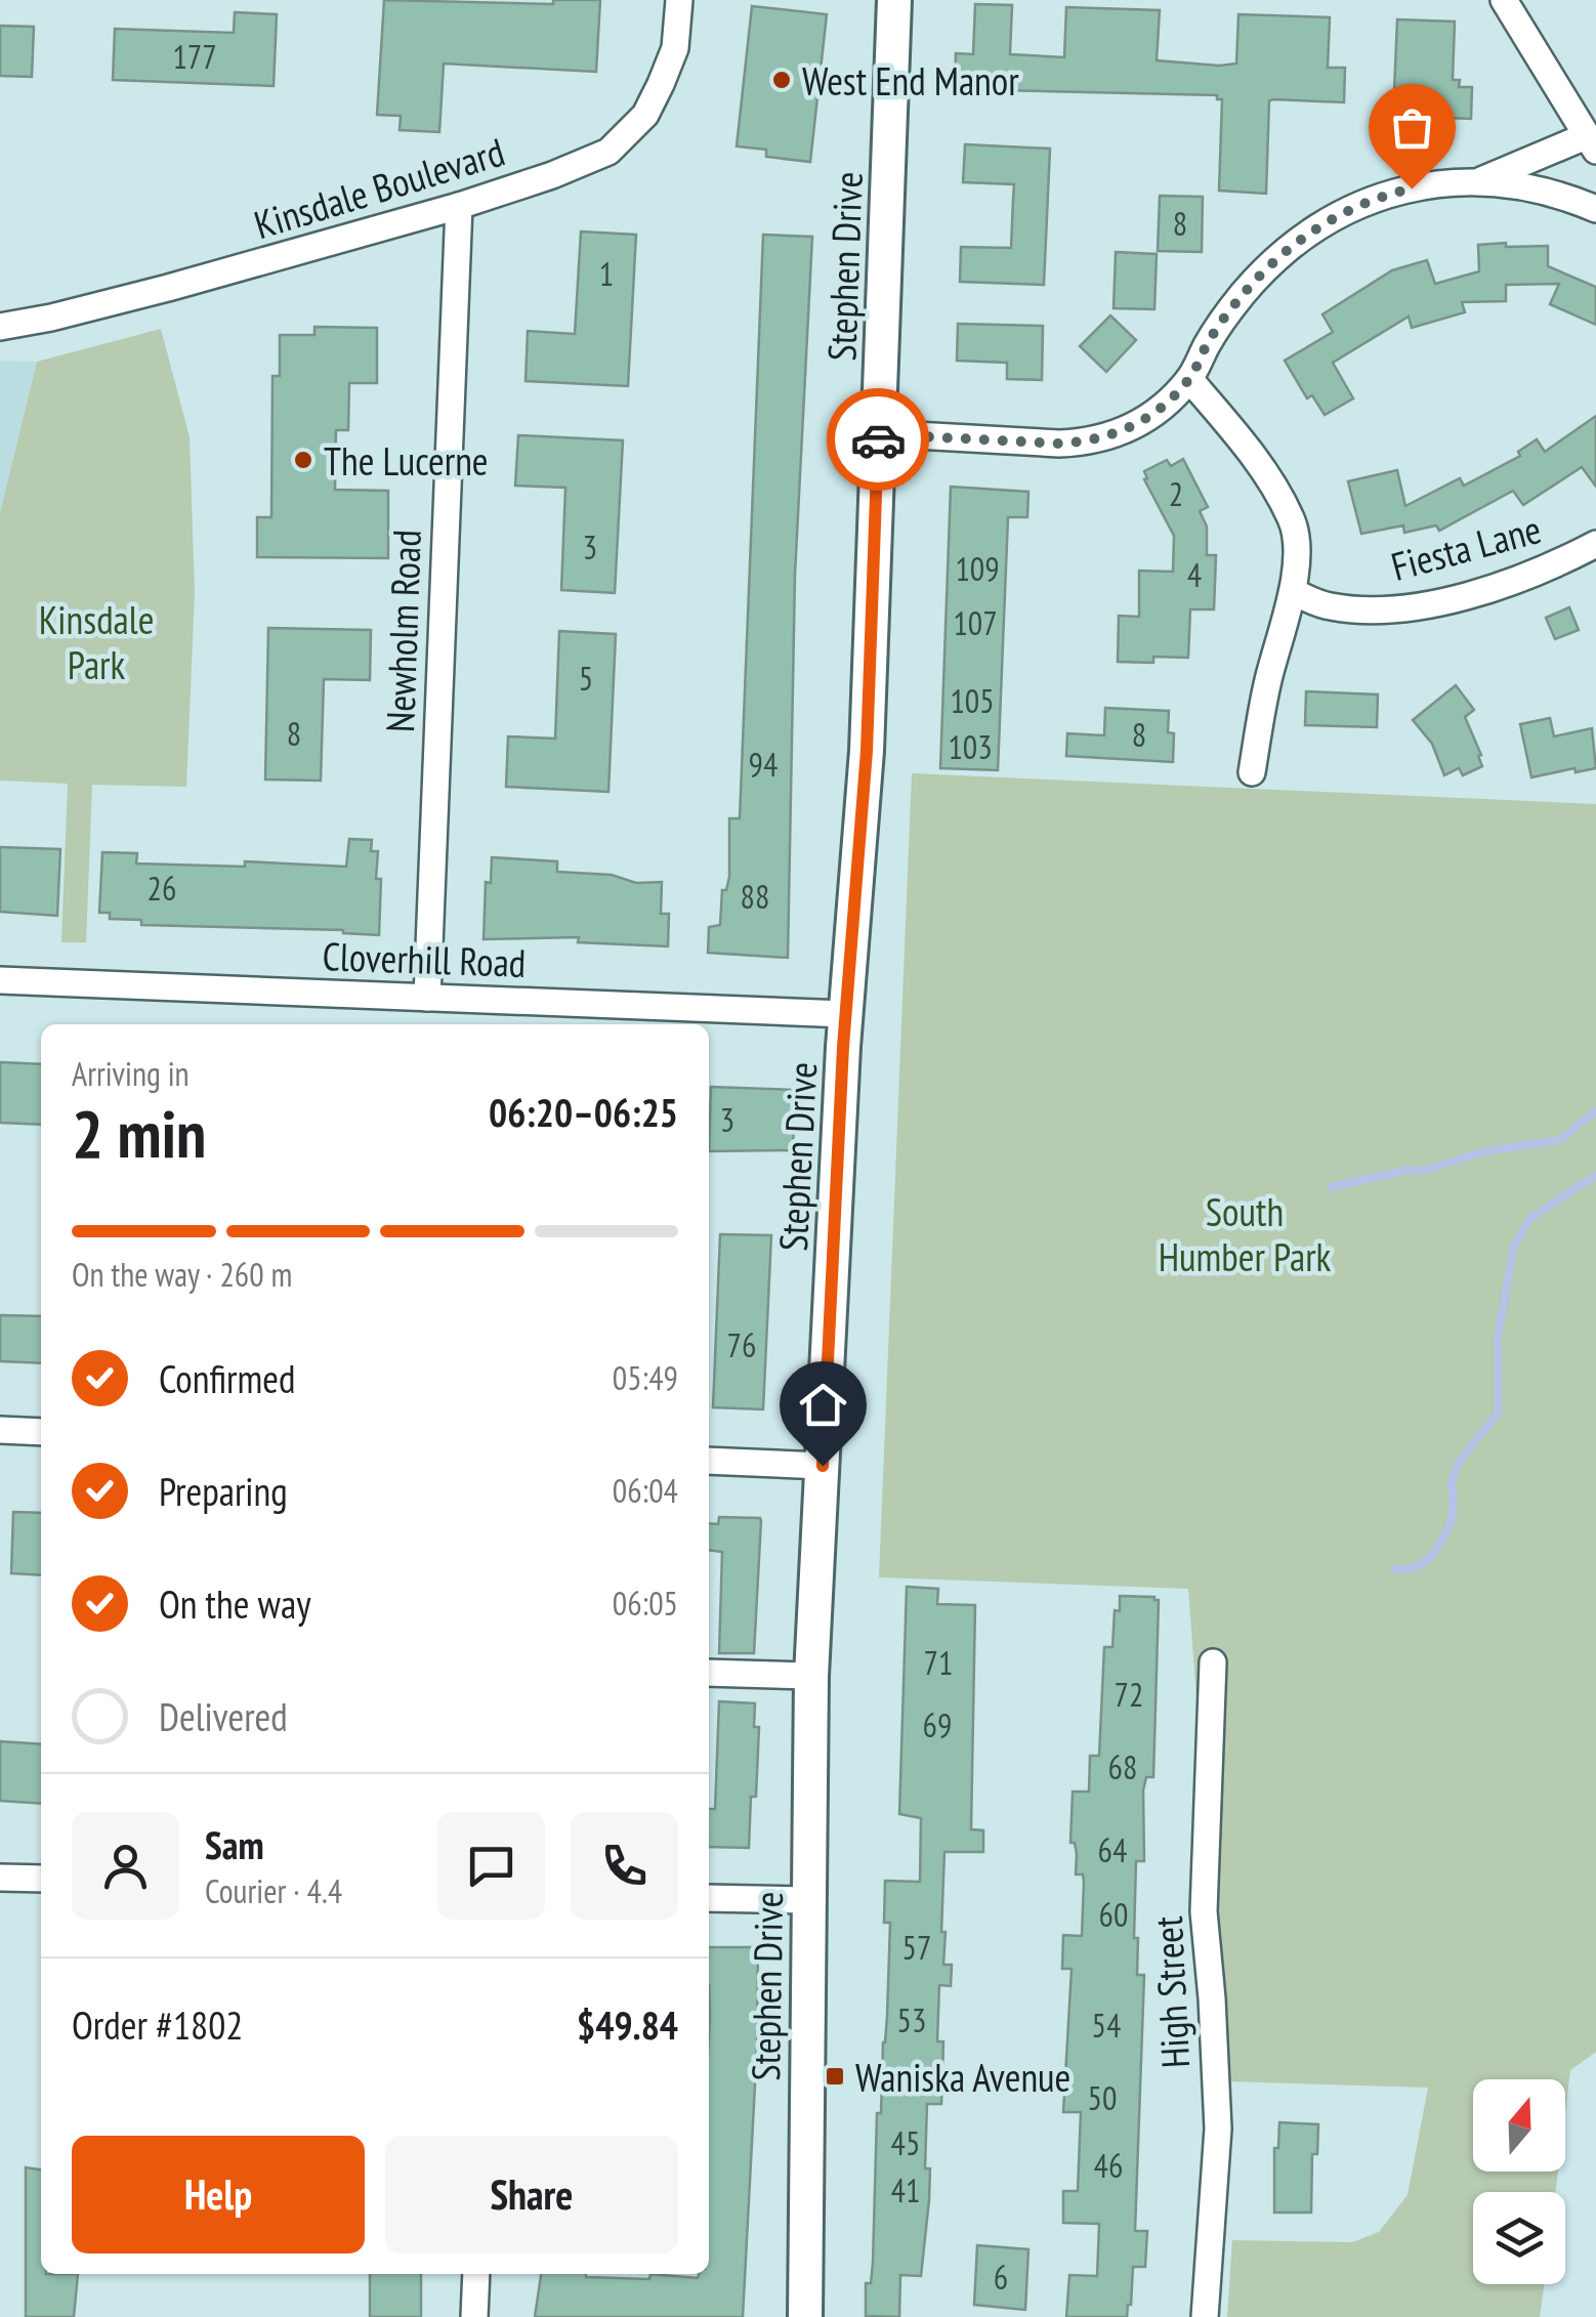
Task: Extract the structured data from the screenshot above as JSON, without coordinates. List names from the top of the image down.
{
  "streets": {
    "street": [
      "Kinsdale Boulevard",
      "Stephen Drive",
      "Fiesta Lane",
      "Newholm Road",
      "Cloverhill Road",
      "High Street"
    ]
  },
  "crossings": [
    ["Kinsdale Boulevard", "Newholm Road"],
    ["Stephen Drive", "Cloverhill Road"],
    ["Newholm Road", "Cloverhill Road"]
  ],
  "parks": ["Kinsdale Park", "South Humber Park"],
  "places": {
    "other": ["West End Manor", "The Lucerne"],
    "transit": ["Waniska Avenue"]
  },
  "house_numbers": [
    "177",
    "8",
    "1",
    "2",
    "3",
    "109",
    "4",
    "107",
    "5",
    "105",
    "8",
    "8",
    "103",
    "94",
    "26",
    "88",
    "3",
    "76",
    "71",
    "72",
    "69",
    "68",
    "64",
    "60",
    "57",
    "53",
    "54",
    "50",
    "45",
    "46",
    "41",
    "6"
  ],
  "north": "top",
  "page": {
    "heading": ["2 min", "Arriving in", "06:20–06:25"],
    "panel": [
      "Sam",
      "Courier · 4.4",
      "Order #1802",
      "$49.84"
    ],
    "bar": "On the way · 260 m",
    "list": [
      ["Confirmed", "05:49"],
      ["Preparing", "06:04"],
      ["On the way", "06:05"],
      "Delivered"
    ],
    "buttons": ["Help", "Share"]
  }
}
